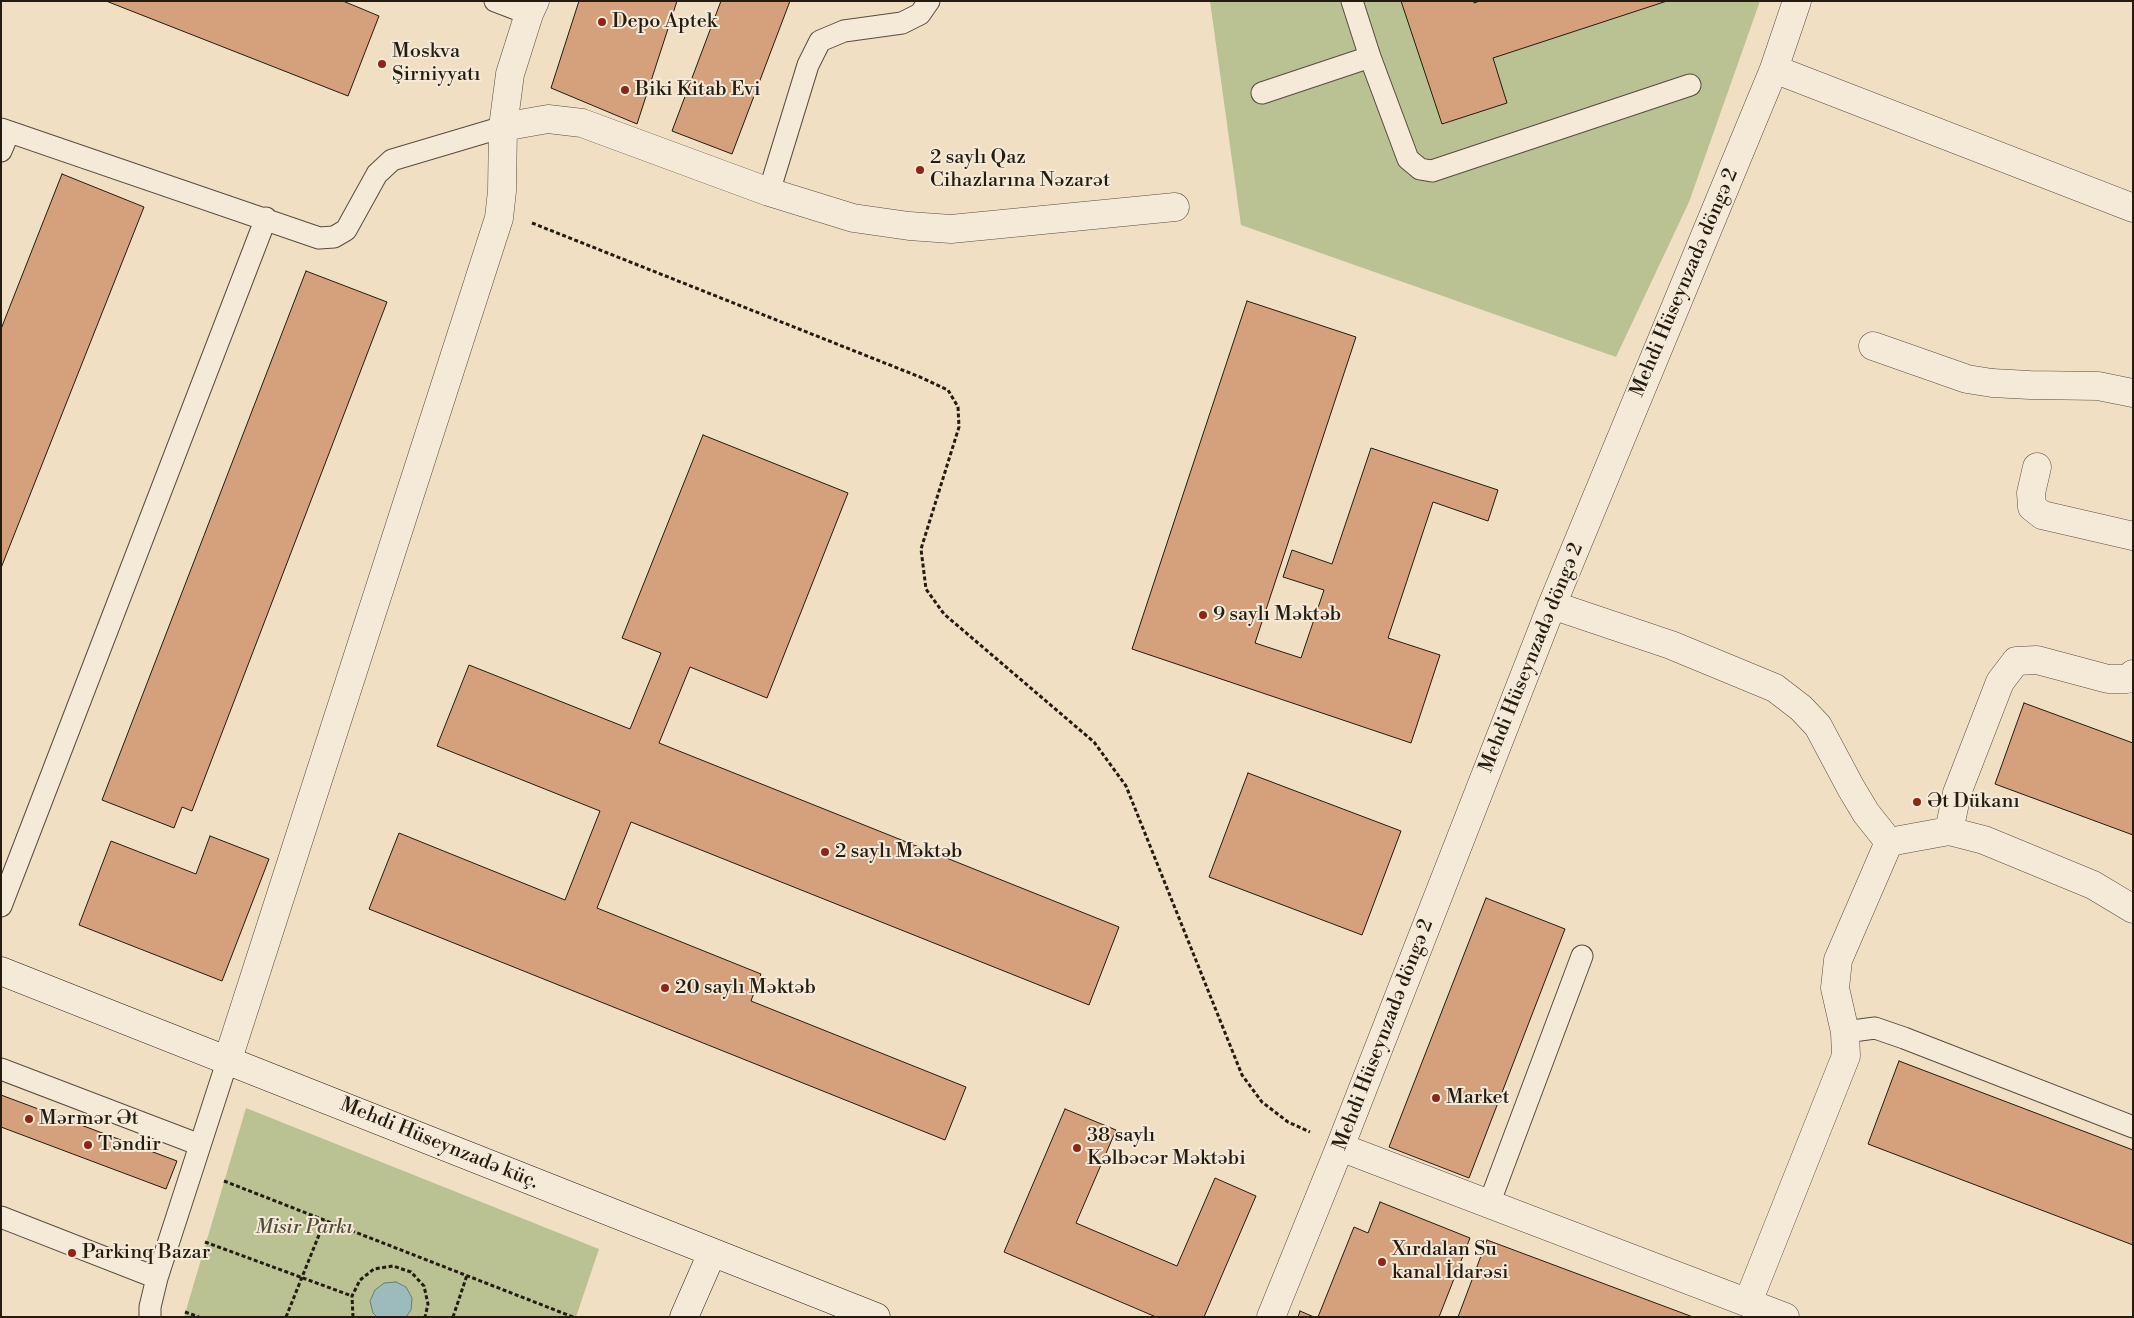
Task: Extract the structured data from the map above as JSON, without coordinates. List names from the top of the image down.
{
  "streets": {
    "street": ["Mehdi Hüseynzadə döngə 2", "Mehdi Hüseynzadə küç."]
  },
  "parks": ["Misir Parkı"],
  "places": [
    "Depo Aptek",
    "Moskva Şirniyyatı",
    "Biki Kitab Evi",
    "2 saylı Qaz Cihazlarına Nəzarət",
    "9 saylı Məktəb",
    "Ət Dükanı",
    "2 saylı Məktəb",
    "20 saylı Məktəb",
    "Market",
    "Mərmər Ət",
    "Təndir",
    "38 saylı Kəlbəcər Məktəbi",
    "Parkinq Bazar",
    "Xırdalan Su kanal İdarəsi"
  ]
}
